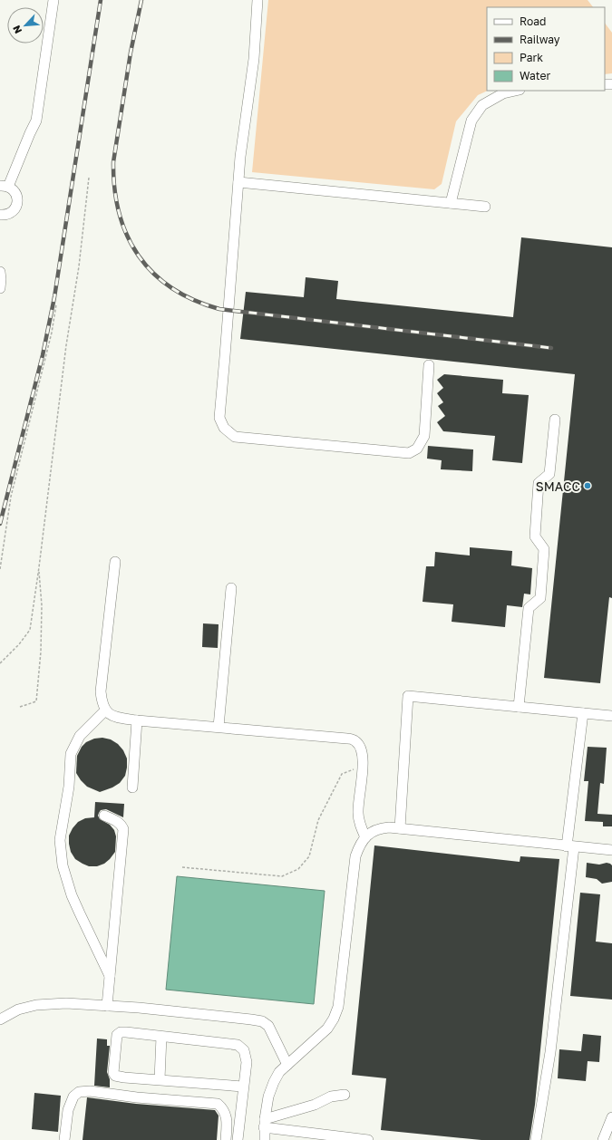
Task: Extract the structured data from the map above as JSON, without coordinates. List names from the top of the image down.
{
  "places": ["SMACC"],
  "legend": [
    "Road",
    "Railway",
    "Park",
    "Water"
  ],
  "north": "bottom left"
}
